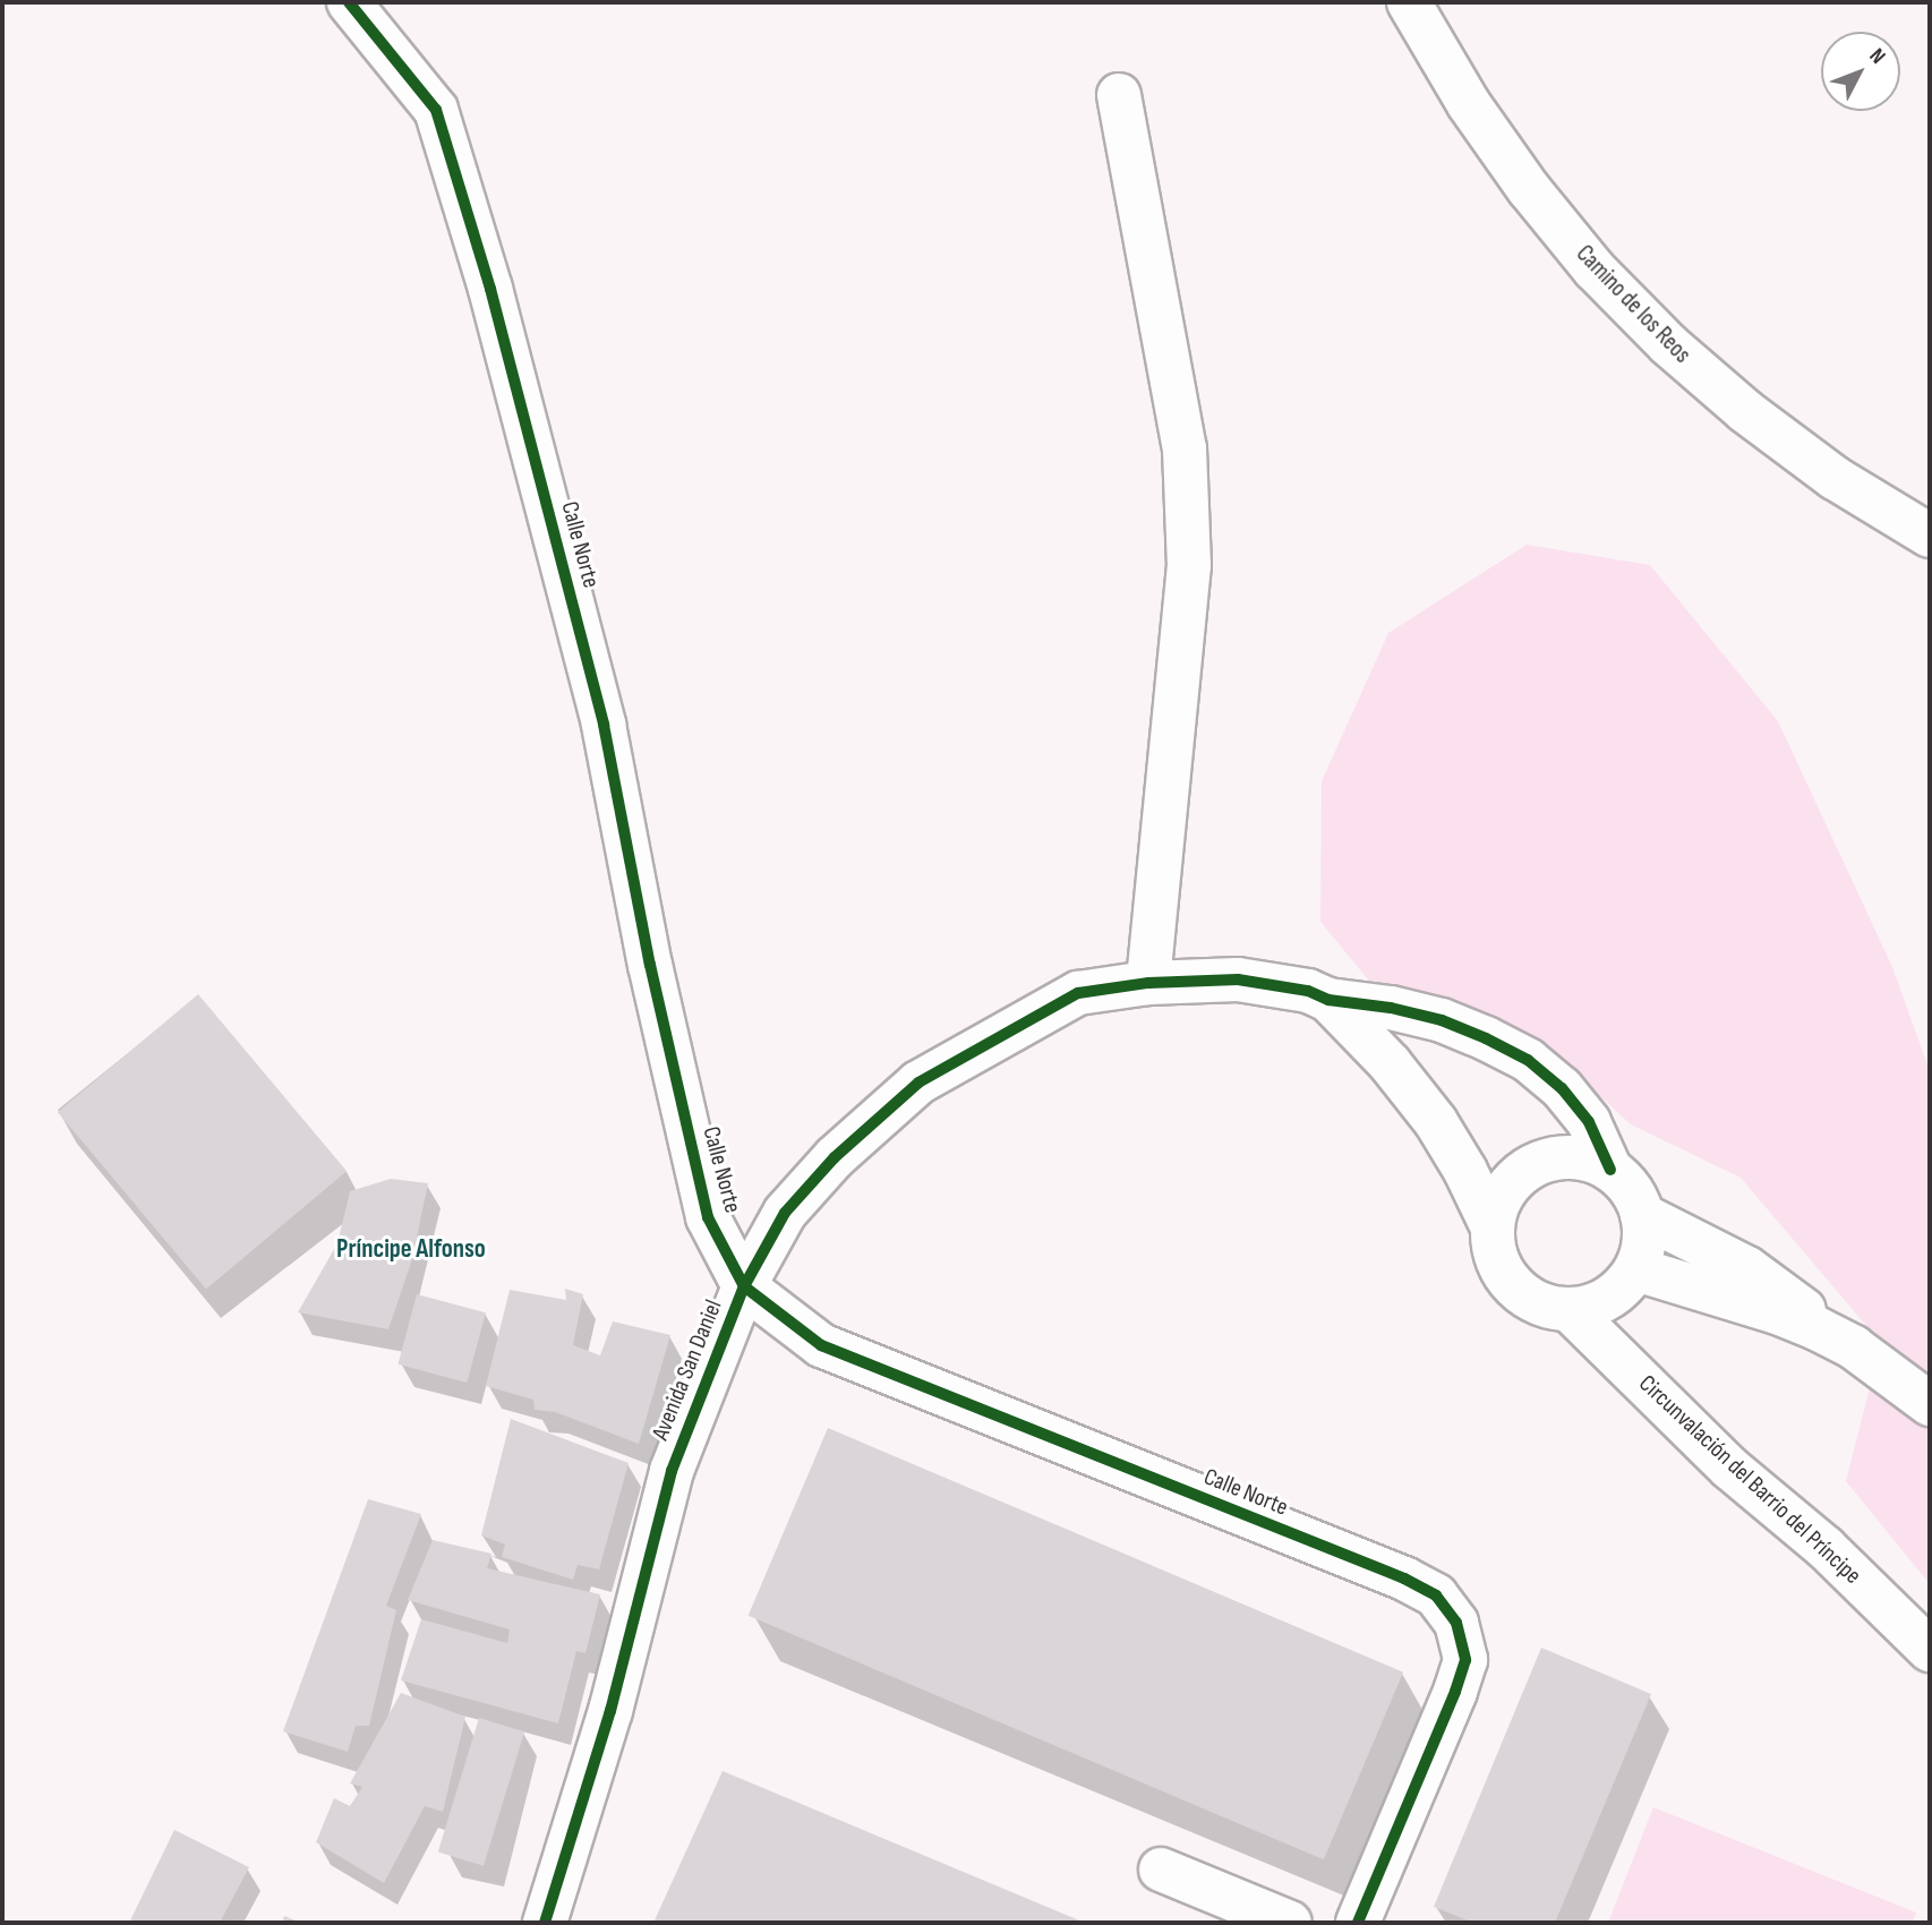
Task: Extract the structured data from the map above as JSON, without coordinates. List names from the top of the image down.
{
  "streets": {
    "street": [
      "Camino de los Reos",
      "Calle Norte",
      "Avenida San Daniel",
      "Circunvalación del Barrio del Príncipe"
    ]
  },
  "crossings": [
    ["Calle Norte", "Avenida San Daniel"]
  ],
  "districts": ["Príncipe Alfonso"],
  "north": "top right"
}
